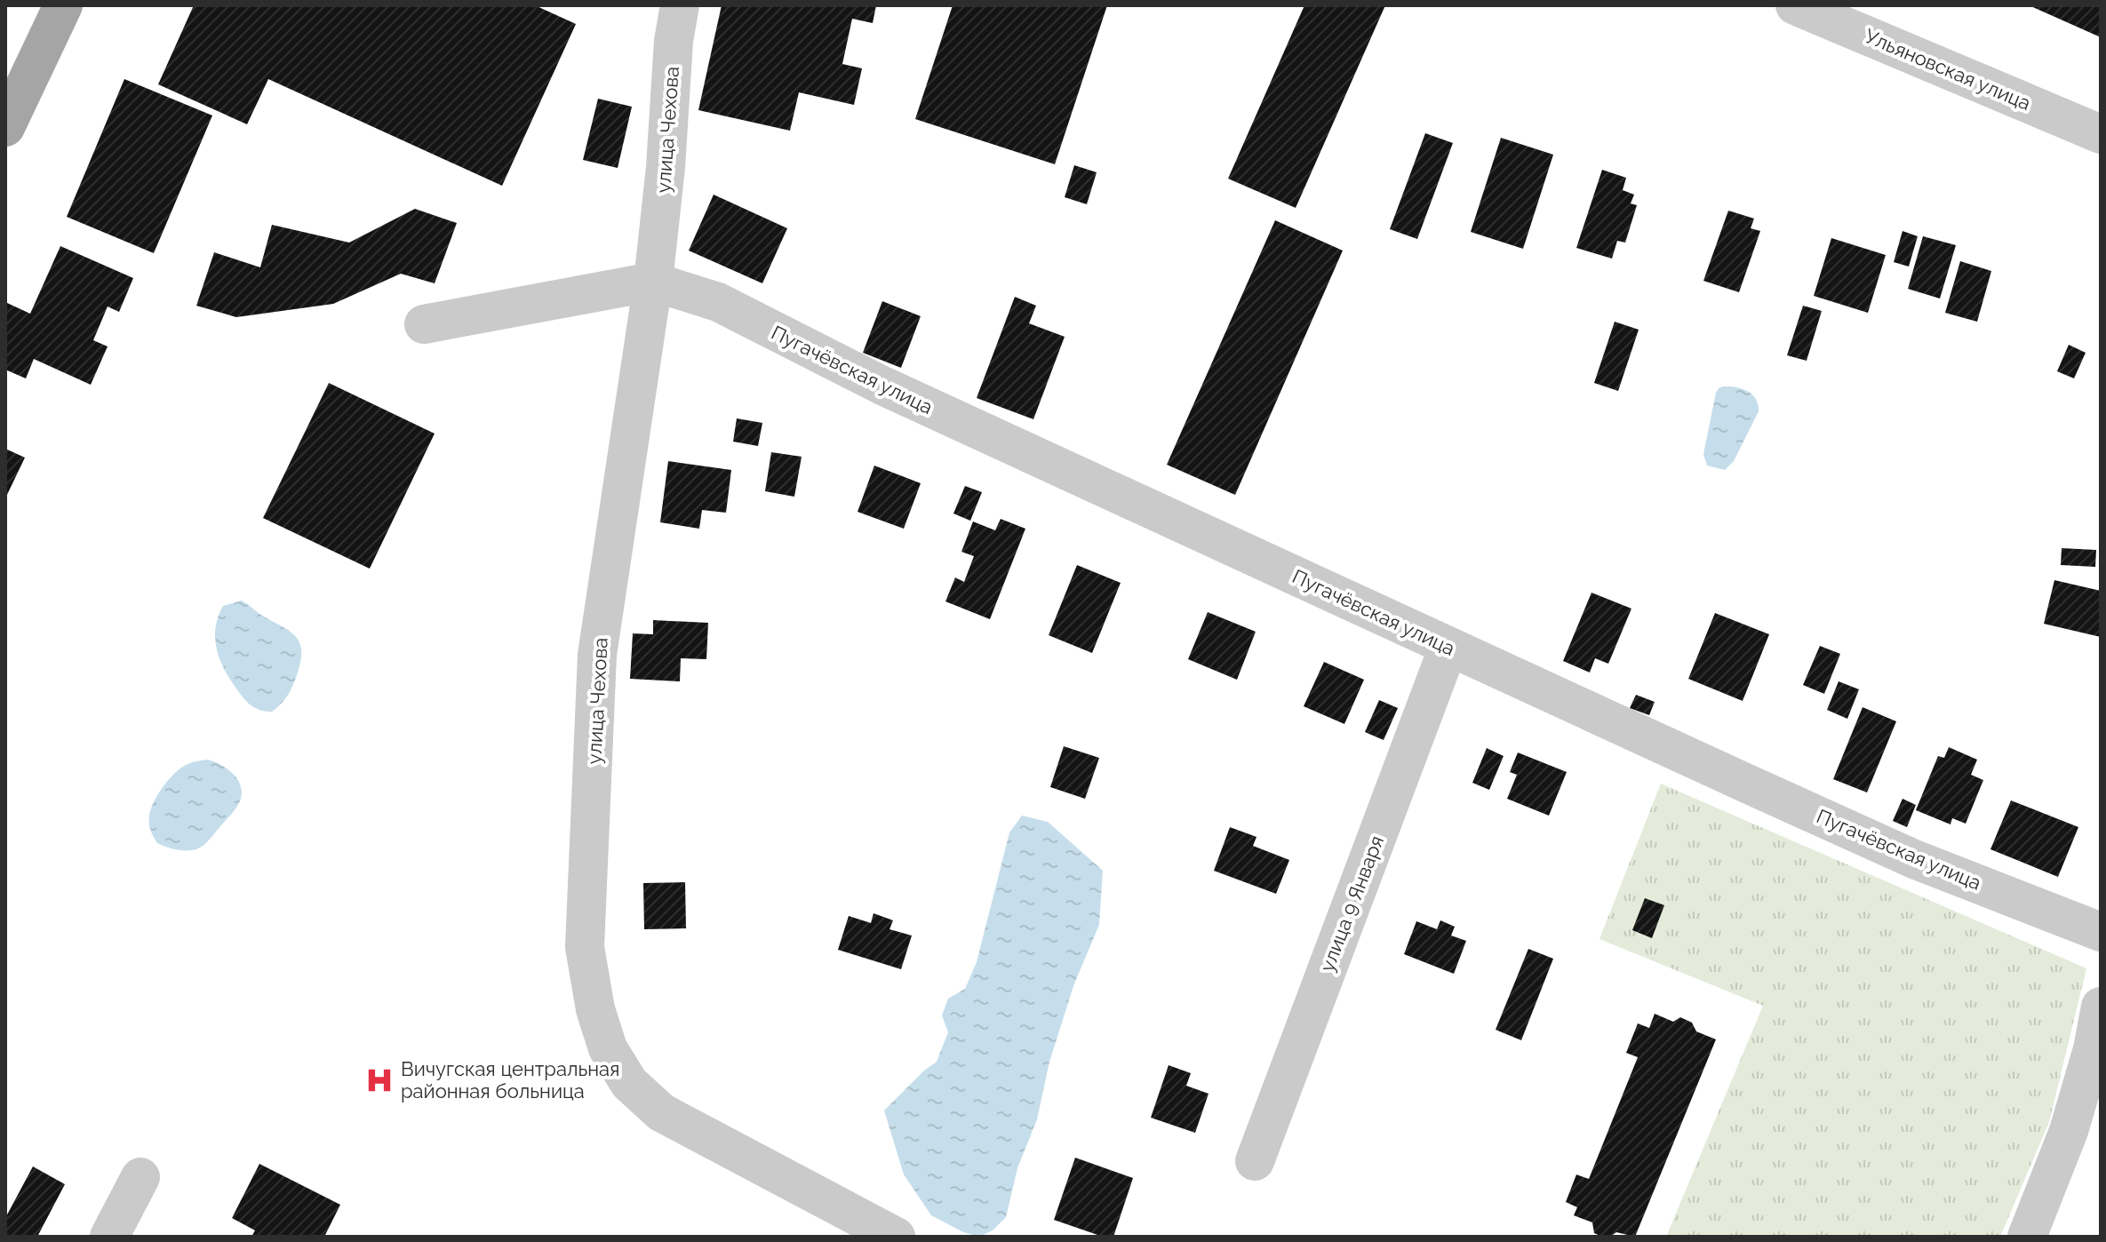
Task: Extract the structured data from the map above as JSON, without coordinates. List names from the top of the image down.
{
  "streets": {
    "street": [
      "Ульяновская улица",
      "улица Чехова",
      "Пугачёвская улица",
      "улица 9 Января"
    ]
  },
  "crossings": [
    ["улица Чехова", "Пугачёвская улица"],
    ["Пугачёвская улица", "улица 9 Января"]
  ],
  "places": {
    "hospital": ["Вичугская центральная районная больница"]
  }
}
